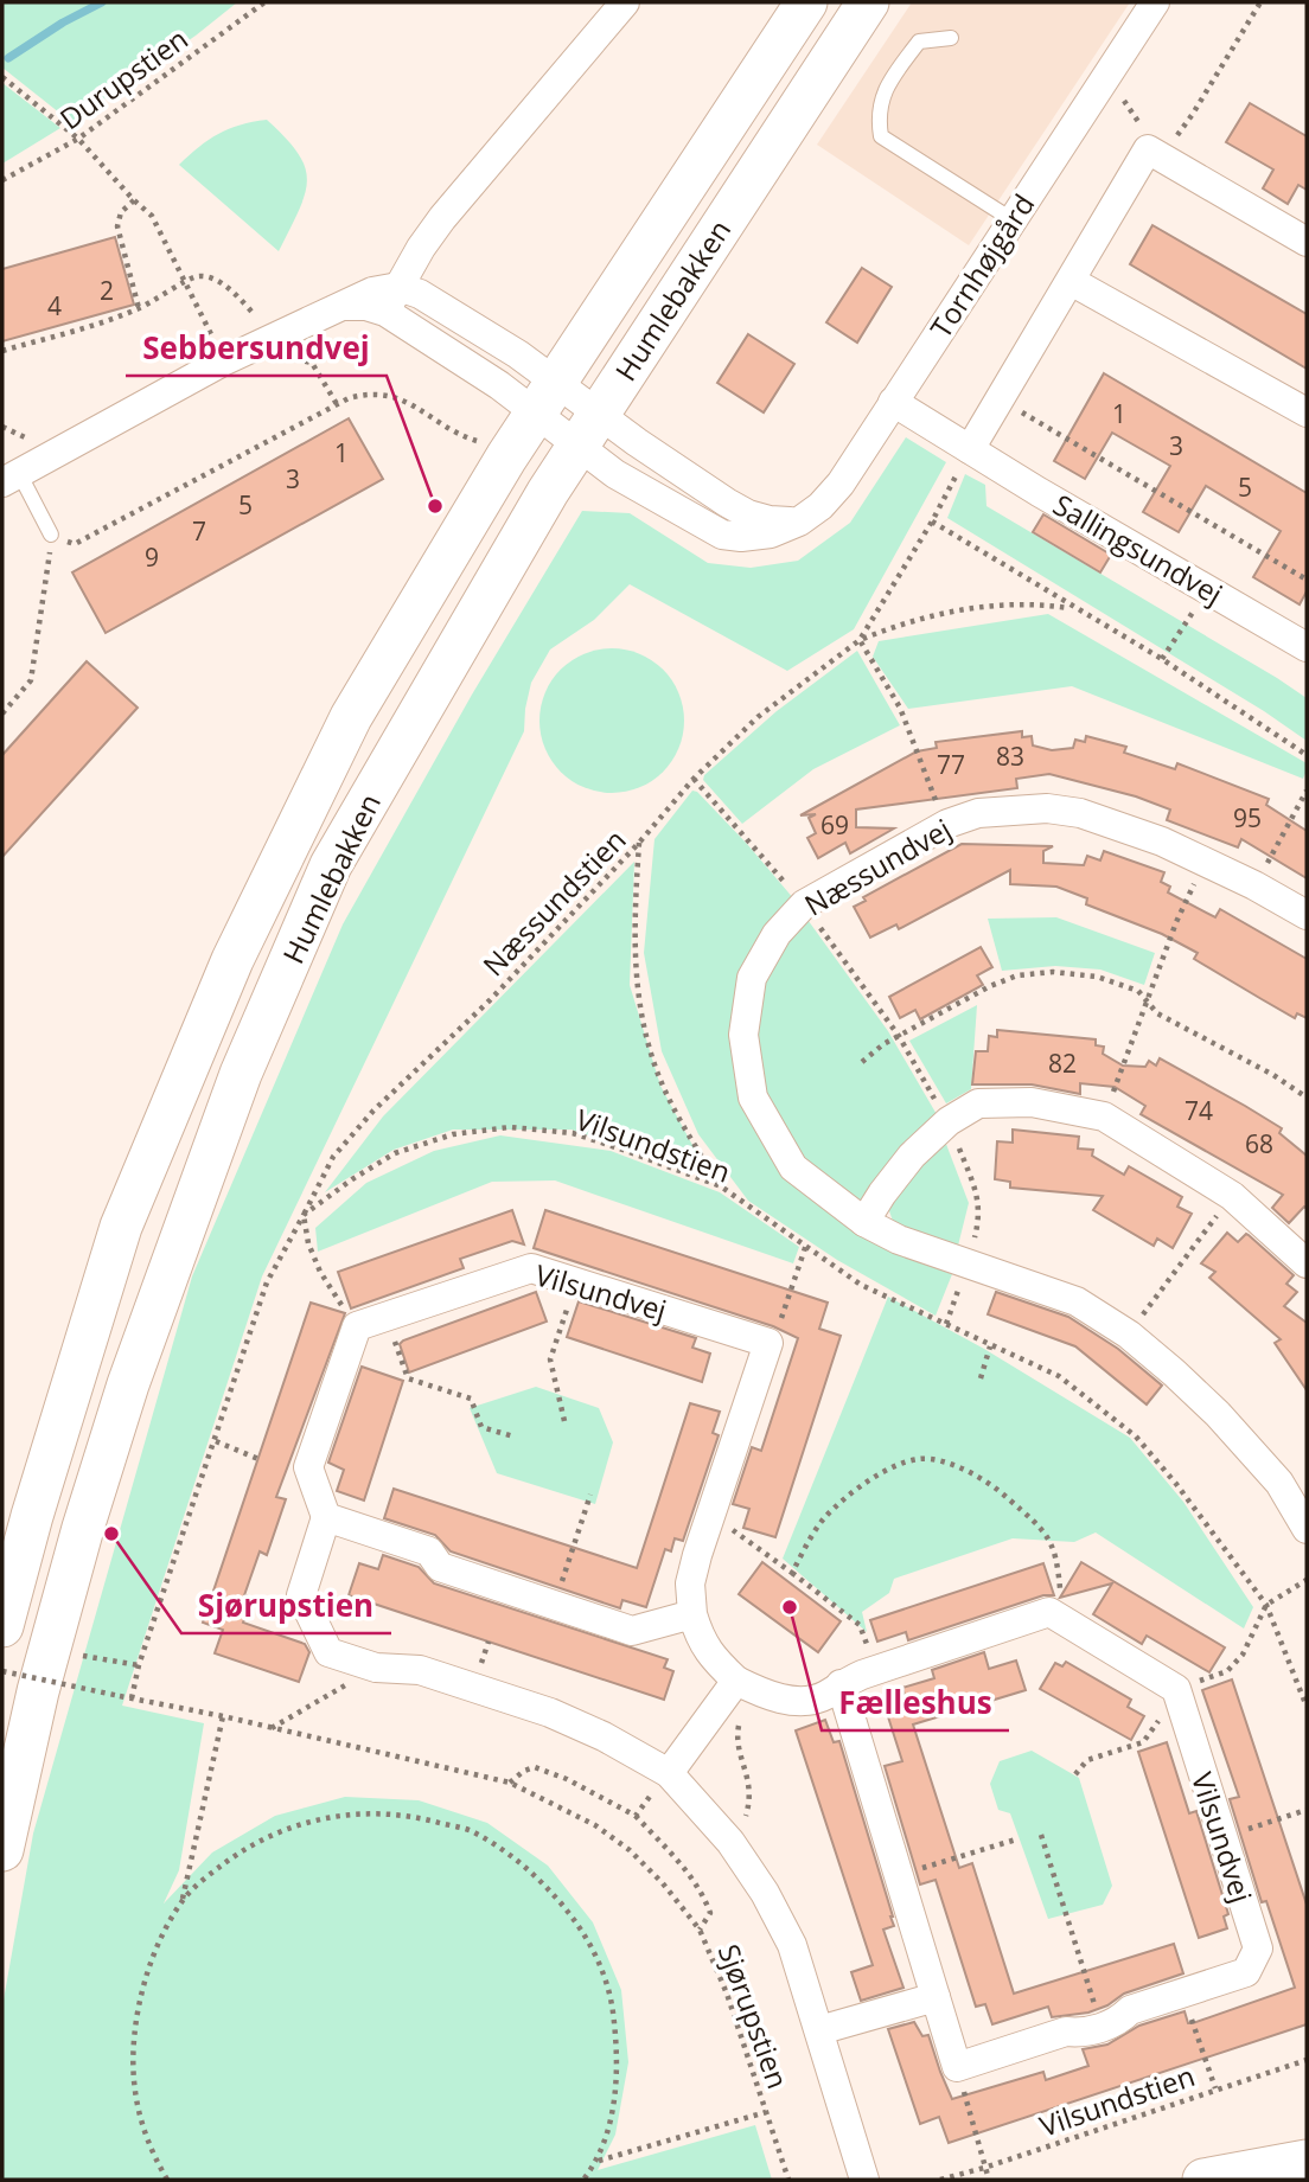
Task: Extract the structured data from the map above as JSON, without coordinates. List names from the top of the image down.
{
  "streets": {
    "street": [
      "Tornhøjgård",
      "Humlebakken",
      "Sallingsundvej",
      "Næssundvej",
      "Vilsundvej"
    ],
    "path": [
      "Durupstien",
      "Næssundstien",
      "Vilsundstien",
      "Sjørupstien"
    ]
  },
  "crossings": [
    ["Tornhøjgård", "Humlebakken"],
    ["Tornhøjgård", "Sallingsundvej"],
    ["Næssundstien", "Vilsundstien"],
    ["Vilsundstien", "Sjørupstien"]
  ],
  "places": ["Sebbersundvej", "Sjørupstien", "Fælleshus"],
  "house_numbers": [
    "2",
    "4",
    "1",
    "3",
    "1",
    "3",
    "5",
    "5",
    "7",
    "9",
    "83",
    "77",
    "95",
    "69",
    "82",
    "74",
    "68"
  ]
}
